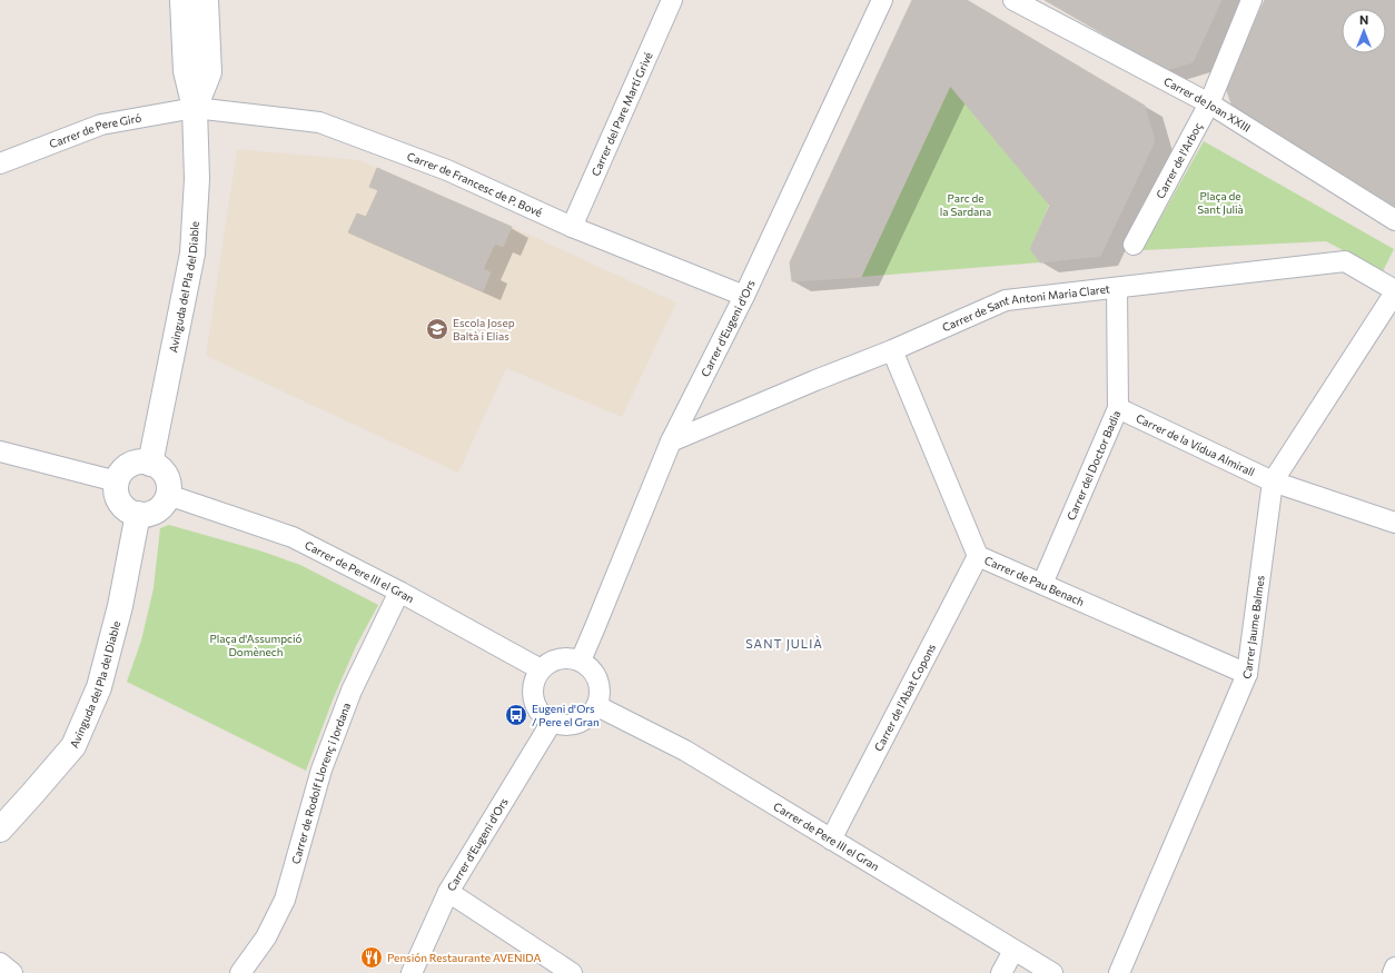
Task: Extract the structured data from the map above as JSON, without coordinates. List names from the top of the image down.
{
  "streets": {
    "street": [
      "Carrer de Joan XXIII",
      "Carrer del Pare Martí Grivé",
      "Carrer de Pere Giró",
      "Carrer de l'Arboç",
      "Carrer de Francesc de P. Bové",
      "Avinguda del Pla del Diable",
      "Carrer de Sant Antoni Maria Claret",
      "Carrer d'Eugeni d'Ors",
      "Carrer de la Vídua Almirall",
      "Carrer del Doctor Badia",
      "Carrer de Pere III el Gran",
      "Carrer de Pau Benach",
      "Carrer Jaume Balmes",
      "Carrer de l'Abat Copons",
      "Carrer de Rodolf Llorenç i Jordana"
    ]
  },
  "crossings": [
    ["Carrer de Joan XXIII", "Carrer de l'Arboç"],
    ["Carrer del Pare Martí Grivé", "Carrer de Francesc de P. Bové"],
    ["Carrer de Pere Giró", "Carrer de Francesc de P. Bové"],
    ["Carrer de Pere Giró", "Avinguda del Pla del Diable"],
    ["Carrer de Francesc de P. Bové", "Avinguda del Pla del Diable"],
    ["Carrer de Francesc de P. Bové", "Carrer d'Eugeni d'Ors"],
    ["Avinguda del Pla del Diable", "Carrer de Pere III el Gran"],
    ["Carrer de Sant Antoni Maria Claret", "Carrer d'Eugeni d'Ors"],
    ["Carrer de Sant Antoni Maria Claret", "Carrer del Doctor Badia"],
    ["Carrer de Sant Antoni Maria Claret", "Carrer de Pau Benach"],
    ["Carrer de Sant Antoni Maria Claret", "Carrer Jaume Balmes"],
    ["Carrer d'Eugeni d'Ors", "Carrer de Pere III el Gran"],
    ["Carrer de la Vídua Almirall", "Carrer del Doctor Badia"],
    ["Carrer de la Vídua Almirall", "Carrer Jaume Balmes"],
    ["Carrer del Doctor Badia", "Carrer de Pau Benach"],
    ["Carrer de Pere III el Gran", "Carrer de l'Abat Copons"],
    ["Carrer de Pere III el Gran", "Carrer de Rodolf Llorenç i Jordana"],
    ["Carrer de Pau Benach", "Carrer Jaume Balmes"],
    ["Carrer de Pau Benach", "Carrer de l'Abat Copons"]
  ],
  "districts": ["SANT JULIÀ"],
  "parks": ["Plaça de Sant Julià", "Parc de la Sardana", "Plaça d'Assumpció Domènech"],
  "places": {
    "school or university": ["Escola Josep Baltà i Elias"],
    "bus stop": ["Eugeni d'Ors / Pere el Gran"],
    "restaurant": ["Pensión Restaurante AVENIDA"]
  },
  "north": "top"
}
